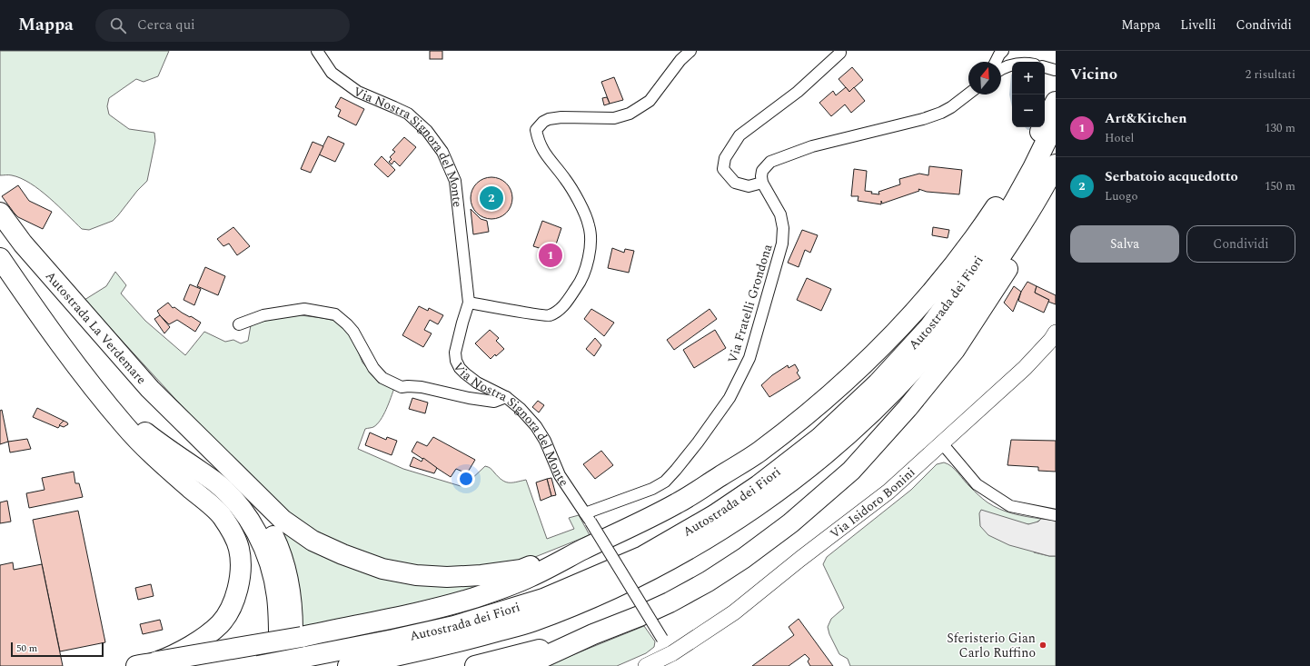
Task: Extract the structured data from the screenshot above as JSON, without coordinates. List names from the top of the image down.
{
  "streets": {
    "highway": ["Autostrada dei Fiori", "Autostrada La Verdemare"],
    "street": ["Via Nostra Signora del Monte", "Via Fratelli Grondona", "Via Isidoro Bonini"]
  },
  "crossings": [
    ["Via Nostra Signora del Monte", "Via Fratelli Grondona"],
    ["Via Nostra Signora del Monte", "Via Isidoro Bonini"]
  ],
  "places": ["Sferisterio Gian Carlo Ruffino"],
  "scale_bar": "50 m",
  "north": "top",
  "page": {
    "header": "Mappa",
    "search": "Cerca qui",
    "nav": ["Mappa", "Livelli", "Condividi"],
    "heading": ["Vicino", "2 risultati"],
    "map_buttons": ["+", "−"],
    "list": [
      {
        "mark": "1",
        "name": "Art&Kitchen",
        "note": "Hotel",
        "value": "130 m"
      },
      {
        "mark": "2",
        "name": "Serbatoio acquedotto",
        "note": "Luogo",
        "value": "150 m"
      }
    ],
    "pins": ["2", "1"],
    "buttons": ["Salva", "Condividi"],
    "scale": "50 m"
  }
}
